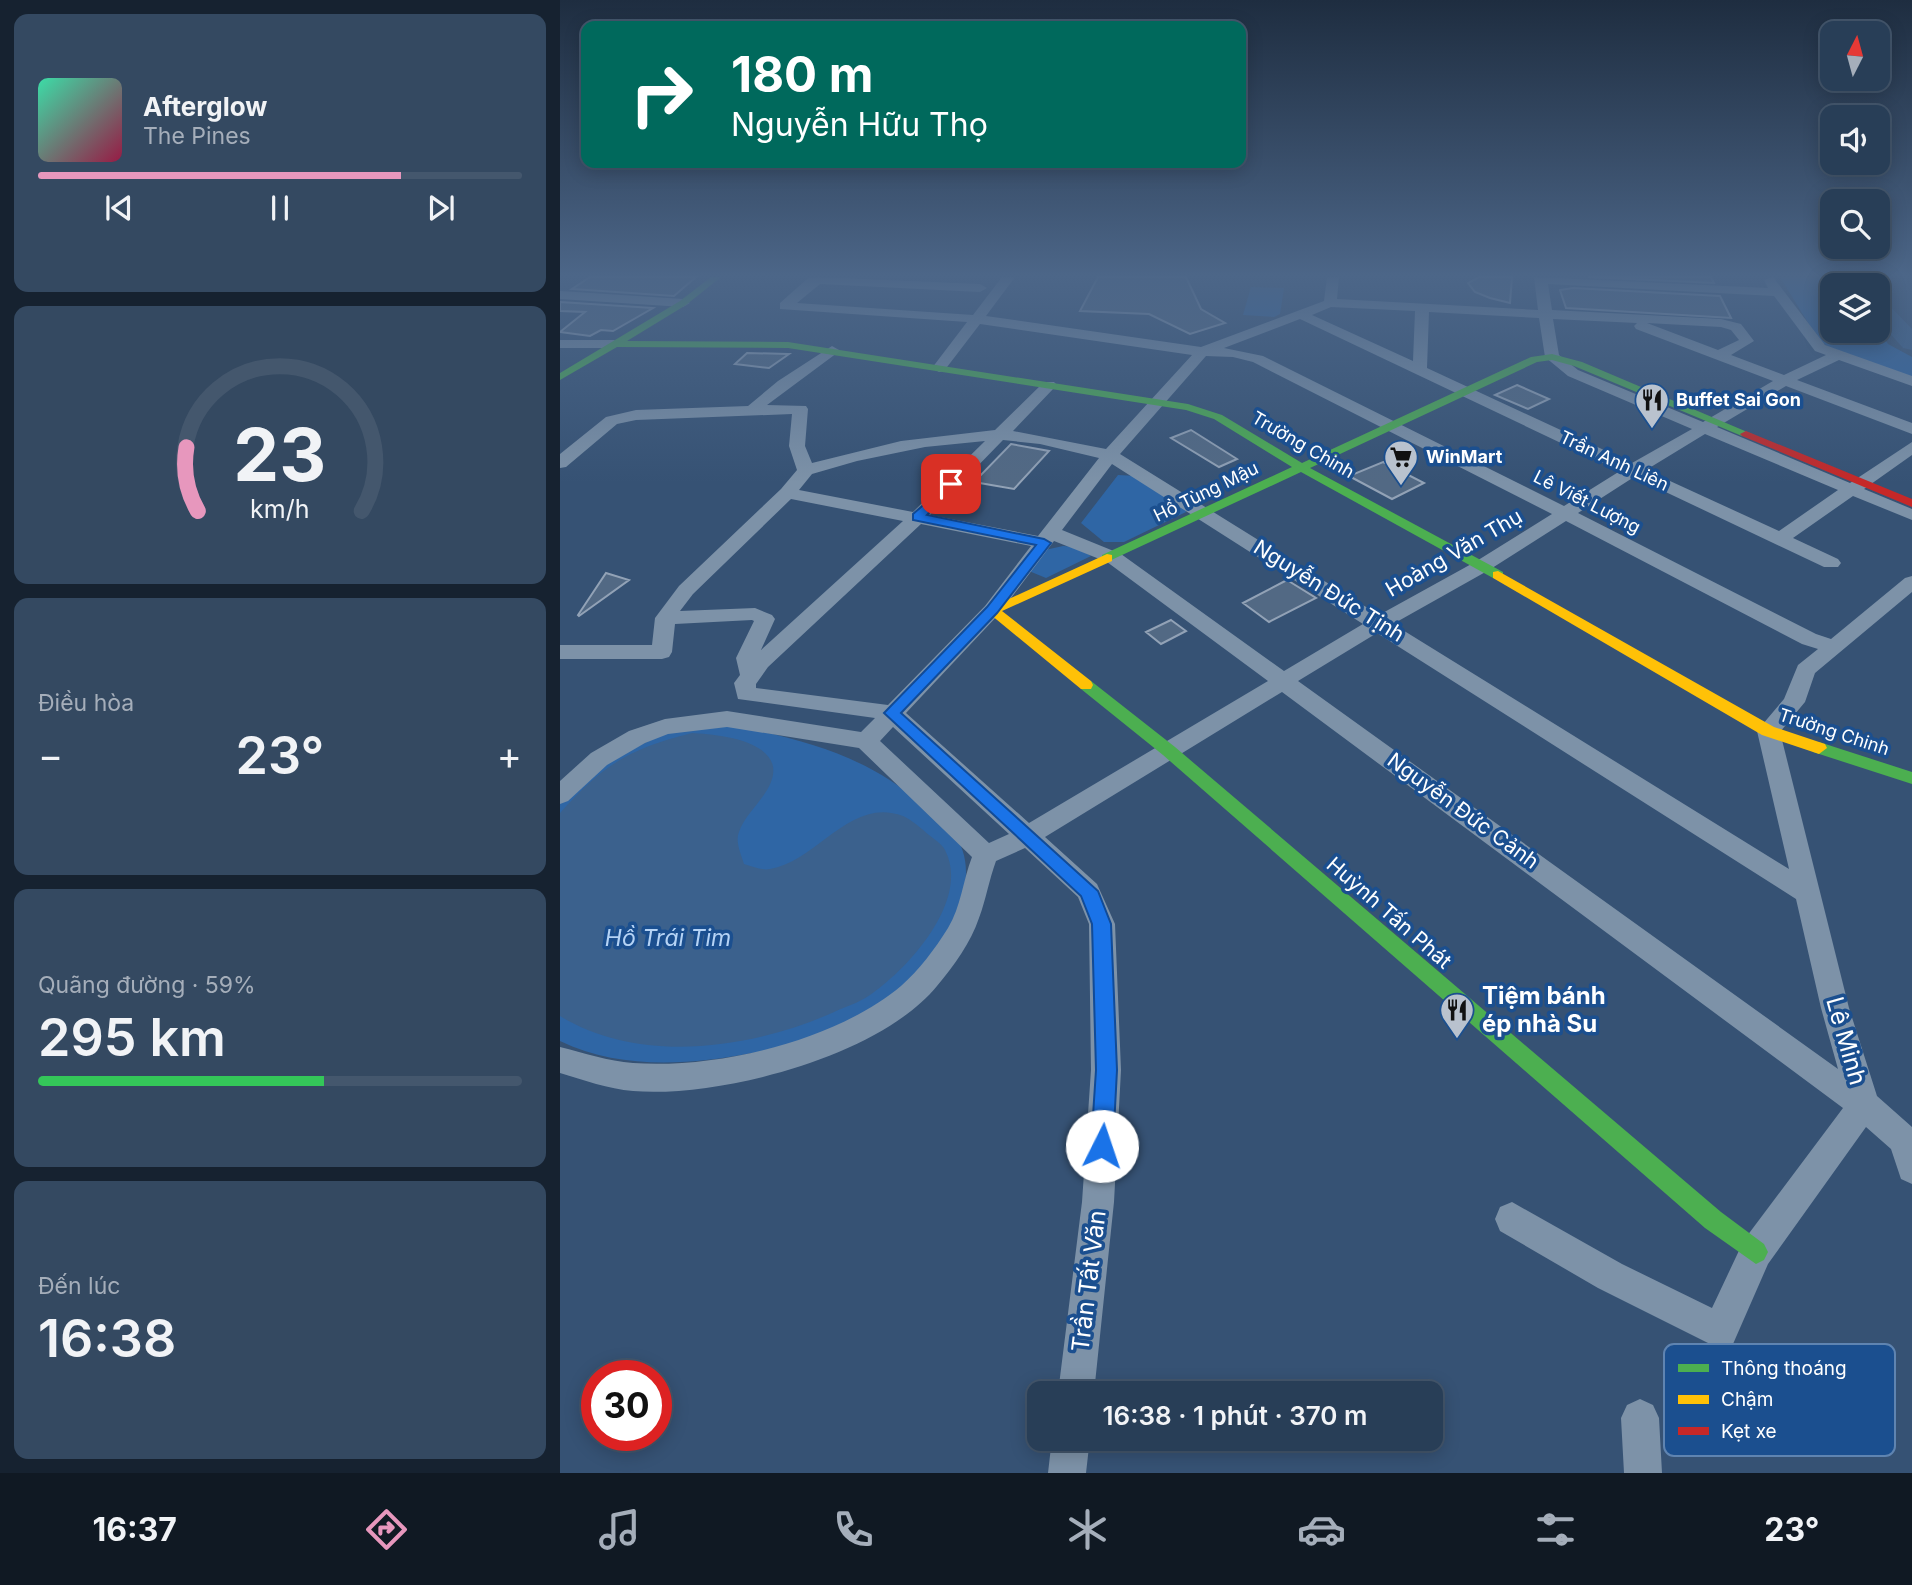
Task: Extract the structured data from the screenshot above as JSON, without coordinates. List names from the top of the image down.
{
  "streets": {
    "main road": ["Trường Chinh", "Hồ Tùng Mậu", "Huỳnh Tấn Phát"],
    "street": [
      "Trần Anh Liên",
      "Lê Viết Lượng",
      "Hoàng Văn Thụ",
      "Nguyễn Đức Tịnh",
      "Nguyễn Đức Cảnh",
      "Lê Minh",
      "Trần Tất Văn"
    ]
  },
  "crossings": [
    ["Trường Chinh", "Hồ Tùng Mậu"],
    ["Trường Chinh", "Hoàng Văn Thụ"],
    ["Trường Chinh", "Lê Minh"],
    ["Trần Anh Liên", "Hồ Tùng Mậu"],
    ["Trần Anh Liên", "Hoàng Văn Thụ"],
    ["Hồ Tùng Mậu", "Lê Viết Lượng"],
    ["Hồ Tùng Mậu", "Nguyễn Đức Tịnh"],
    ["Hồ Tùng Mậu", "Nguyễn Đức Cảnh"],
    ["Hồ Tùng Mậu", "Huỳnh Tấn Phát"],
    ["Lê Viết Lượng", "Hoàng Văn Thụ"],
    ["Hoàng Văn Thụ", "Nguyễn Đức Tịnh"],
    ["Hoàng Văn Thụ", "Nguyễn Đức Cảnh"],
    ["Hoàng Văn Thụ", "Huỳnh Tấn Phát"],
    ["Hoàng Văn Thụ", "Trần Tất Văn"],
    ["Nguyễn Đức Tịnh", "Lê Minh"],
    ["Nguyễn Đức Cảnh", "Lê Minh"],
    ["Huỳnh Tấn Phát", "Lê Minh"]
  ],
  "water": ["Hồ Trái Tim"],
  "places": {
    "restaurant": ["Buffet Sai Gon", "Tiệm bánh ép nhà Su"],
    "supermarket": ["WinMart"]
  },
  "legend": ["Thông thoáng", "Chậm", "Kẹt xe"],
  "north": "top",
  "page": {
    "turn": ["180 m", "Nguyễn Hữu Thọ"],
    "song": ["Afterglow", "The Pines"],
    "tile": [
      "Điều hòa",
      ["Quãng đường · 59%", "295 km"],
      ["Đến lúc", "16:38"]
    ],
    "heat": ["−", "23°", "+"],
    "limit": "30",
    "trip": "16:38 · 1 phút · 370 m",
    "tabs": ["16:37", "23°"],
    "gauge": ["23", "km/h"]
  }
}
